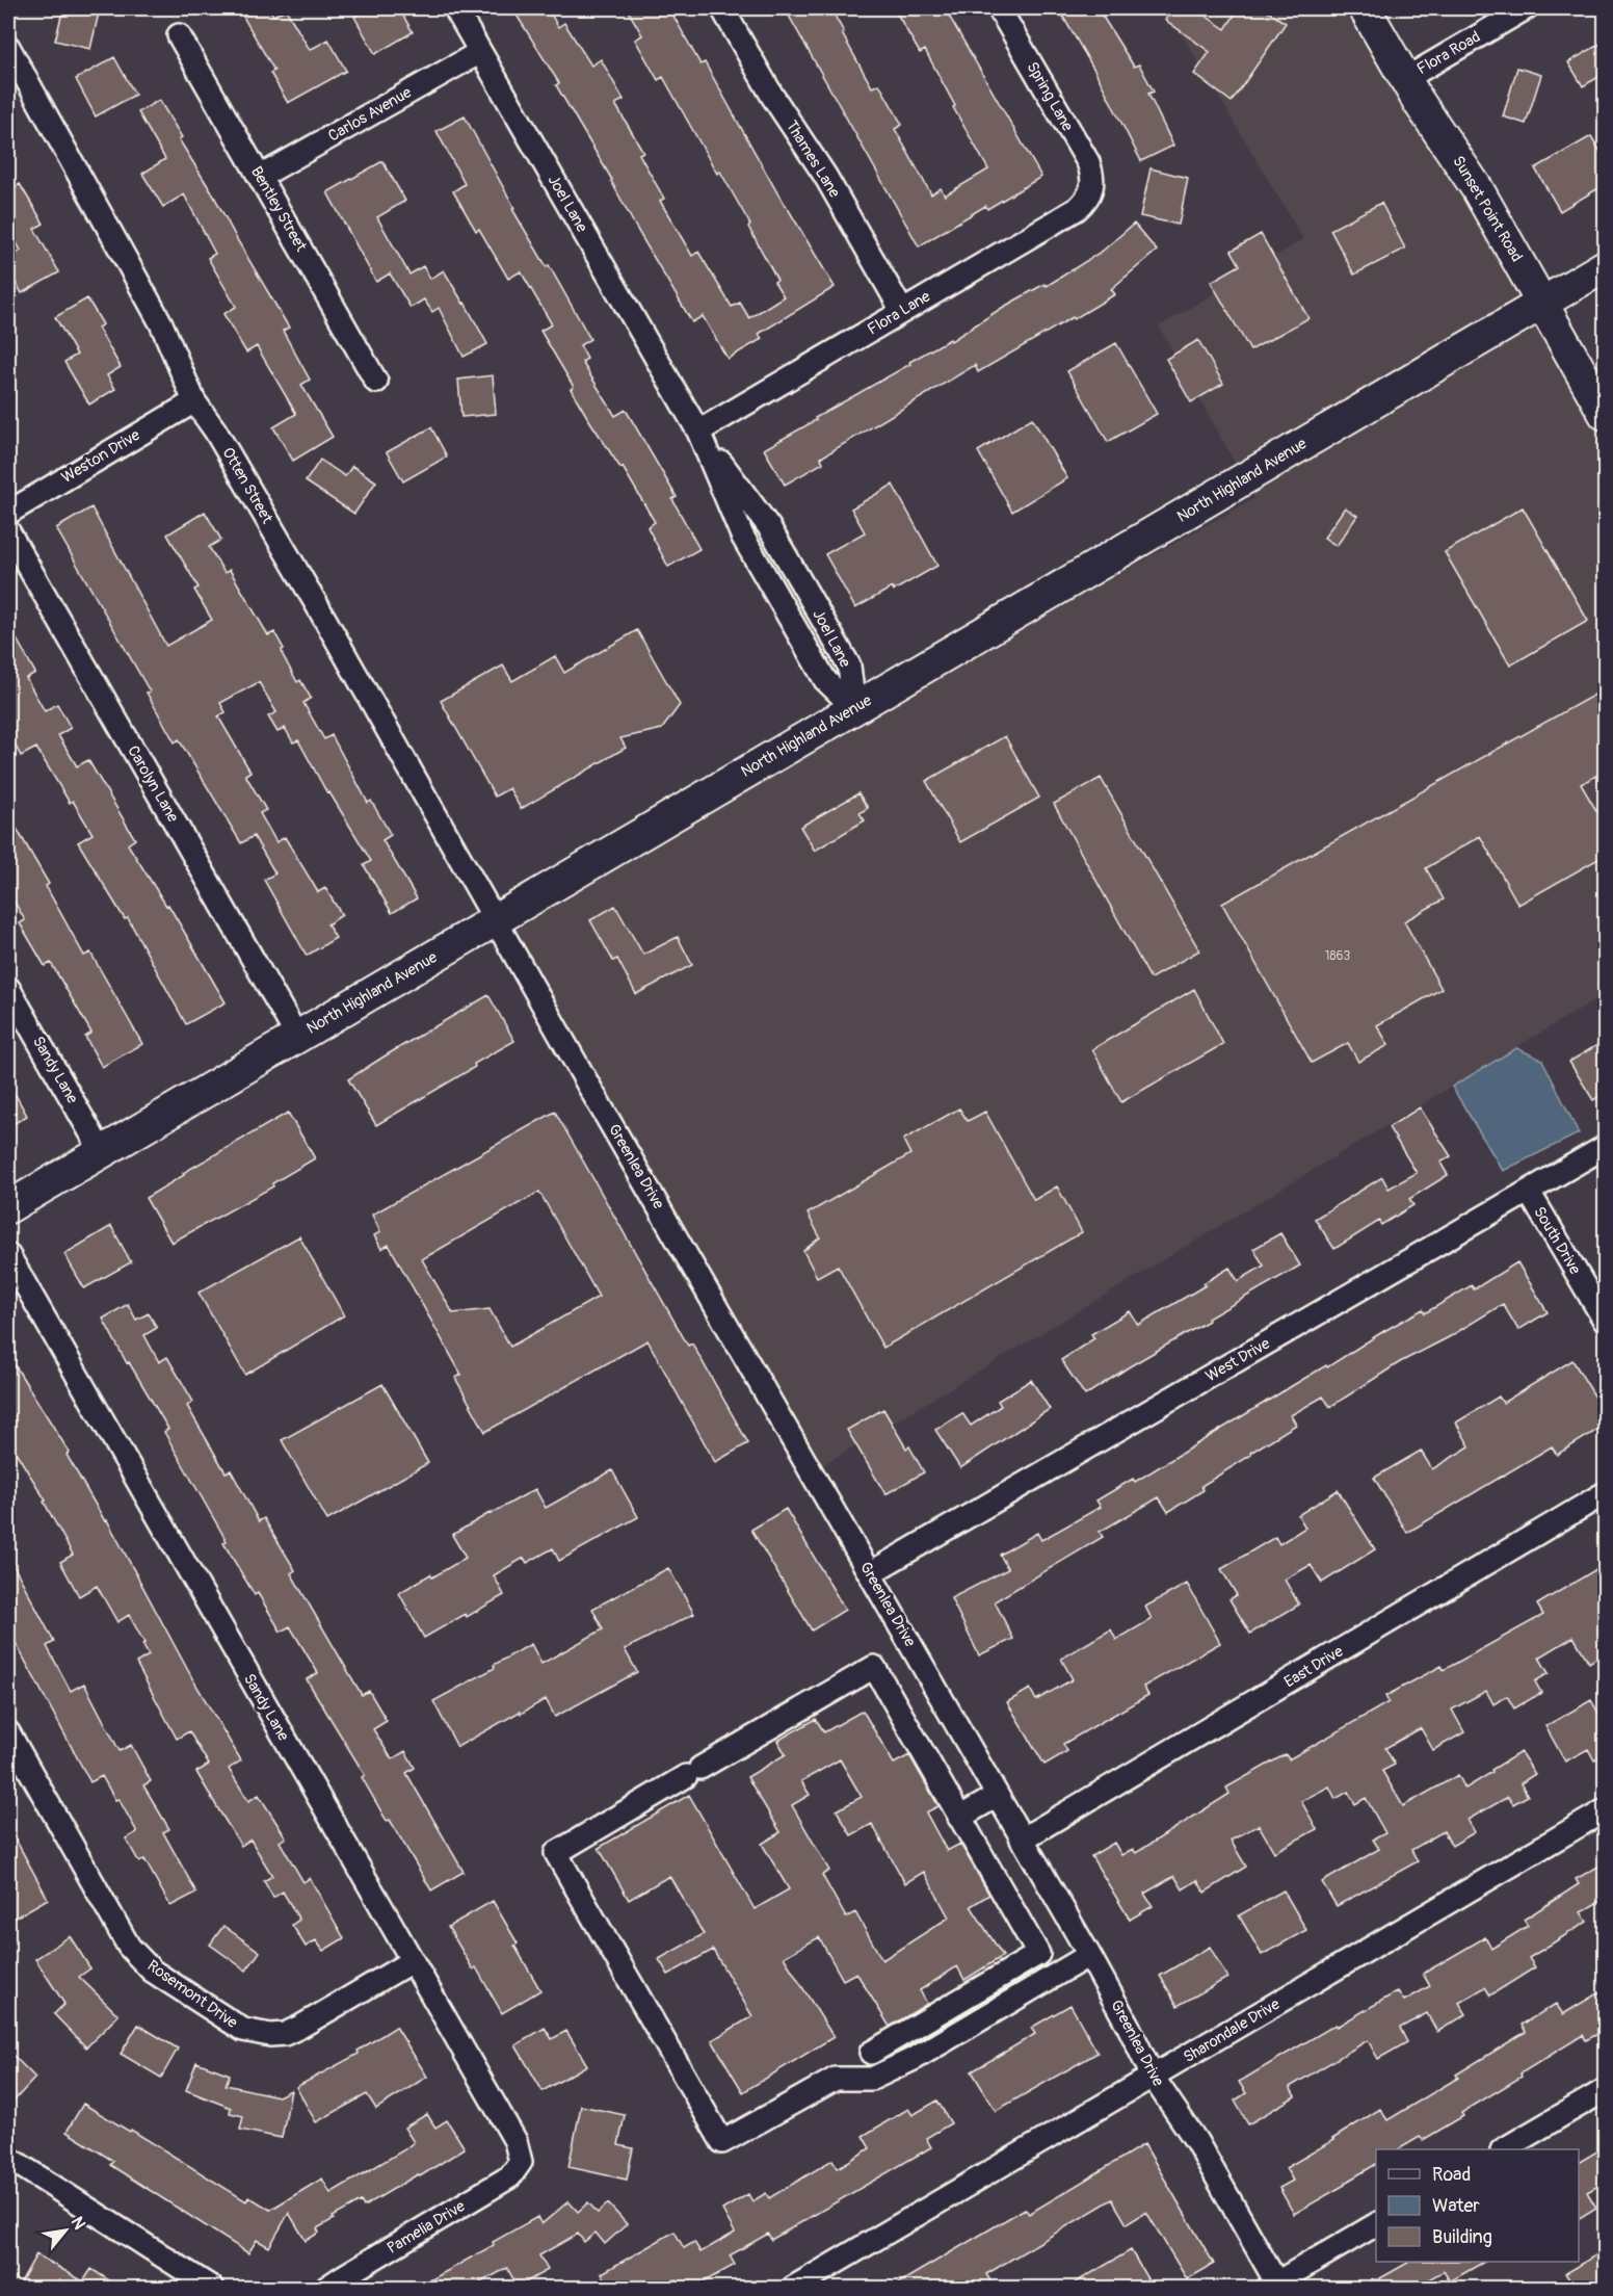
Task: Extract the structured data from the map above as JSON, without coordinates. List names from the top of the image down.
{
  "streets": {
    "street": [
      "Flora Road",
      "Spring Lane",
      "Carlos Avenue",
      "Thames Lane",
      "Joel Lane",
      "Bentley Street",
      "Sunset Point Road",
      "Flora Lane",
      "Weston Drive",
      "North Highland Avenue",
      "Otten Street",
      "Carolyn Lane",
      "Sandy Lane",
      "Greenlea Drive",
      "South Drive",
      "West Drive",
      "East Drive",
      "Rosemont Drive",
      "Sharondale Drive",
      "Pamelia Drive"
    ]
  },
  "crossings": [
    ["Flora Road", "Sunset Point Road"],
    ["Spring Lane", "Flora Lane"],
    ["Carlos Avenue", "Joel Lane"],
    ["Carlos Avenue", "Bentley Street"],
    ["Thames Lane", "Flora Lane"],
    ["Joel Lane", "Flora Lane"],
    ["Joel Lane", "North Highland Avenue"],
    ["Sunset Point Road", "North Highland Avenue"],
    ["Weston Drive", "Otten Street"],
    ["North Highland Avenue", "Otten Street"],
    ["North Highland Avenue", "Carolyn Lane"],
    ["North Highland Avenue", "Sandy Lane"],
    ["North Highland Avenue", "Greenlea Drive"],
    ["Otten Street", "Greenlea Drive"],
    ["Sandy Lane", "Rosemont Drive"],
    ["Sandy Lane", "Pamelia Drive"],
    ["Greenlea Drive", "West Drive"],
    ["Greenlea Drive", "East Drive"],
    ["Greenlea Drive", "Sharondale Drive"],
    ["South Drive", "West Drive"]
  ],
  "house_numbers": ["1863"],
  "legend": ["Road", "Water", "Building"],
  "north": "top right"
}
